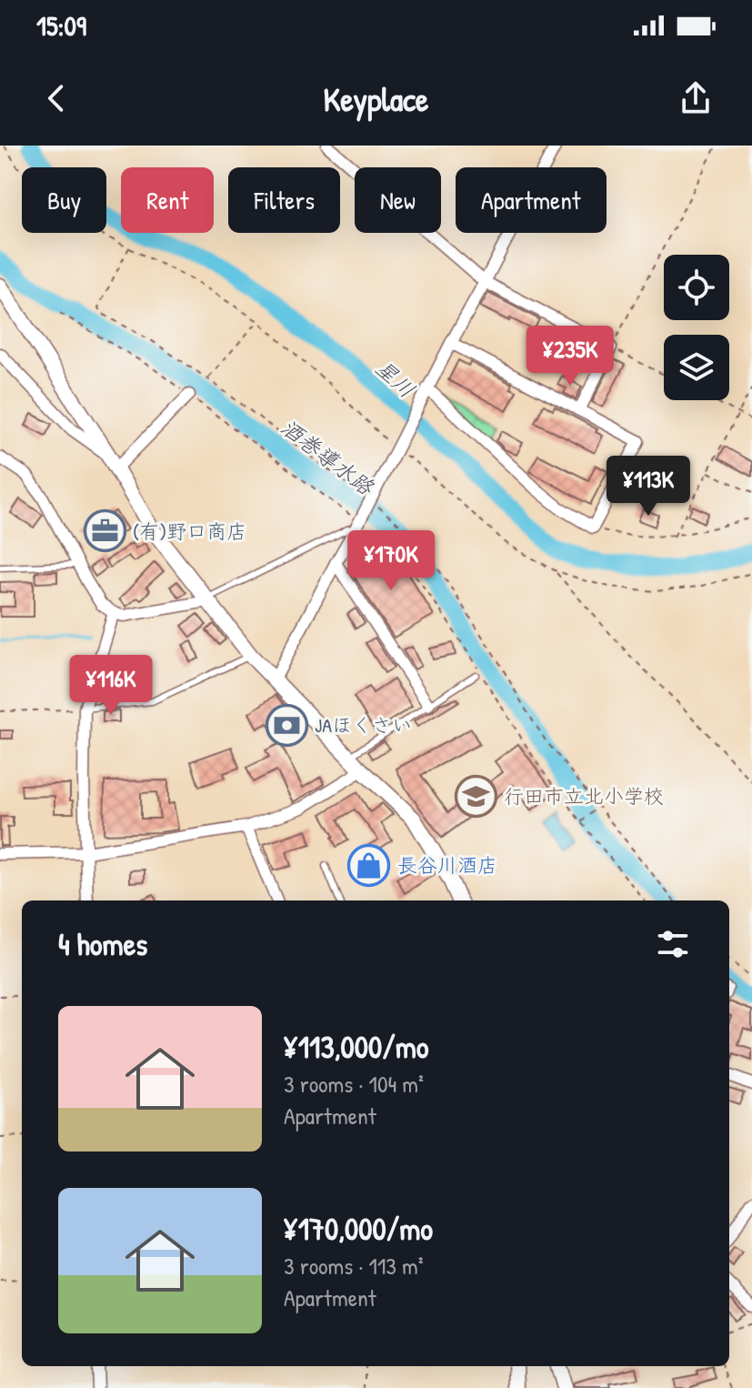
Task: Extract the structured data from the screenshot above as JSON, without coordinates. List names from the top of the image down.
{
  "water": ["星川", "酒巻導水路"],
  "places": {
    "office": ["(有)野口商店"],
    "bank": ["JAほくさい"],
    "school or university": ["行田市立北小学校"],
    "shop": ["長谷川酒店"]
  },
  "page": {
    "status": "15:09",
    "header": "Keyplace",
    "chip": [
      "Buy",
      "Rent",
      "Filters",
      "New",
      "Apartment"
    ],
    "price": [
      "¥235K",
      "¥113K",
      "¥170K",
      "¥116K"
    ],
    "heading": "4 homes",
    "list": [
      {
        "name": "¥113,000/mo",
        "note": "3 rooms · 104 m² · Apartment"
      },
      {
        "name": "¥170,000/mo",
        "note": "3 rooms · 113 m² · Apartment"
      }
    ]
  }
}
